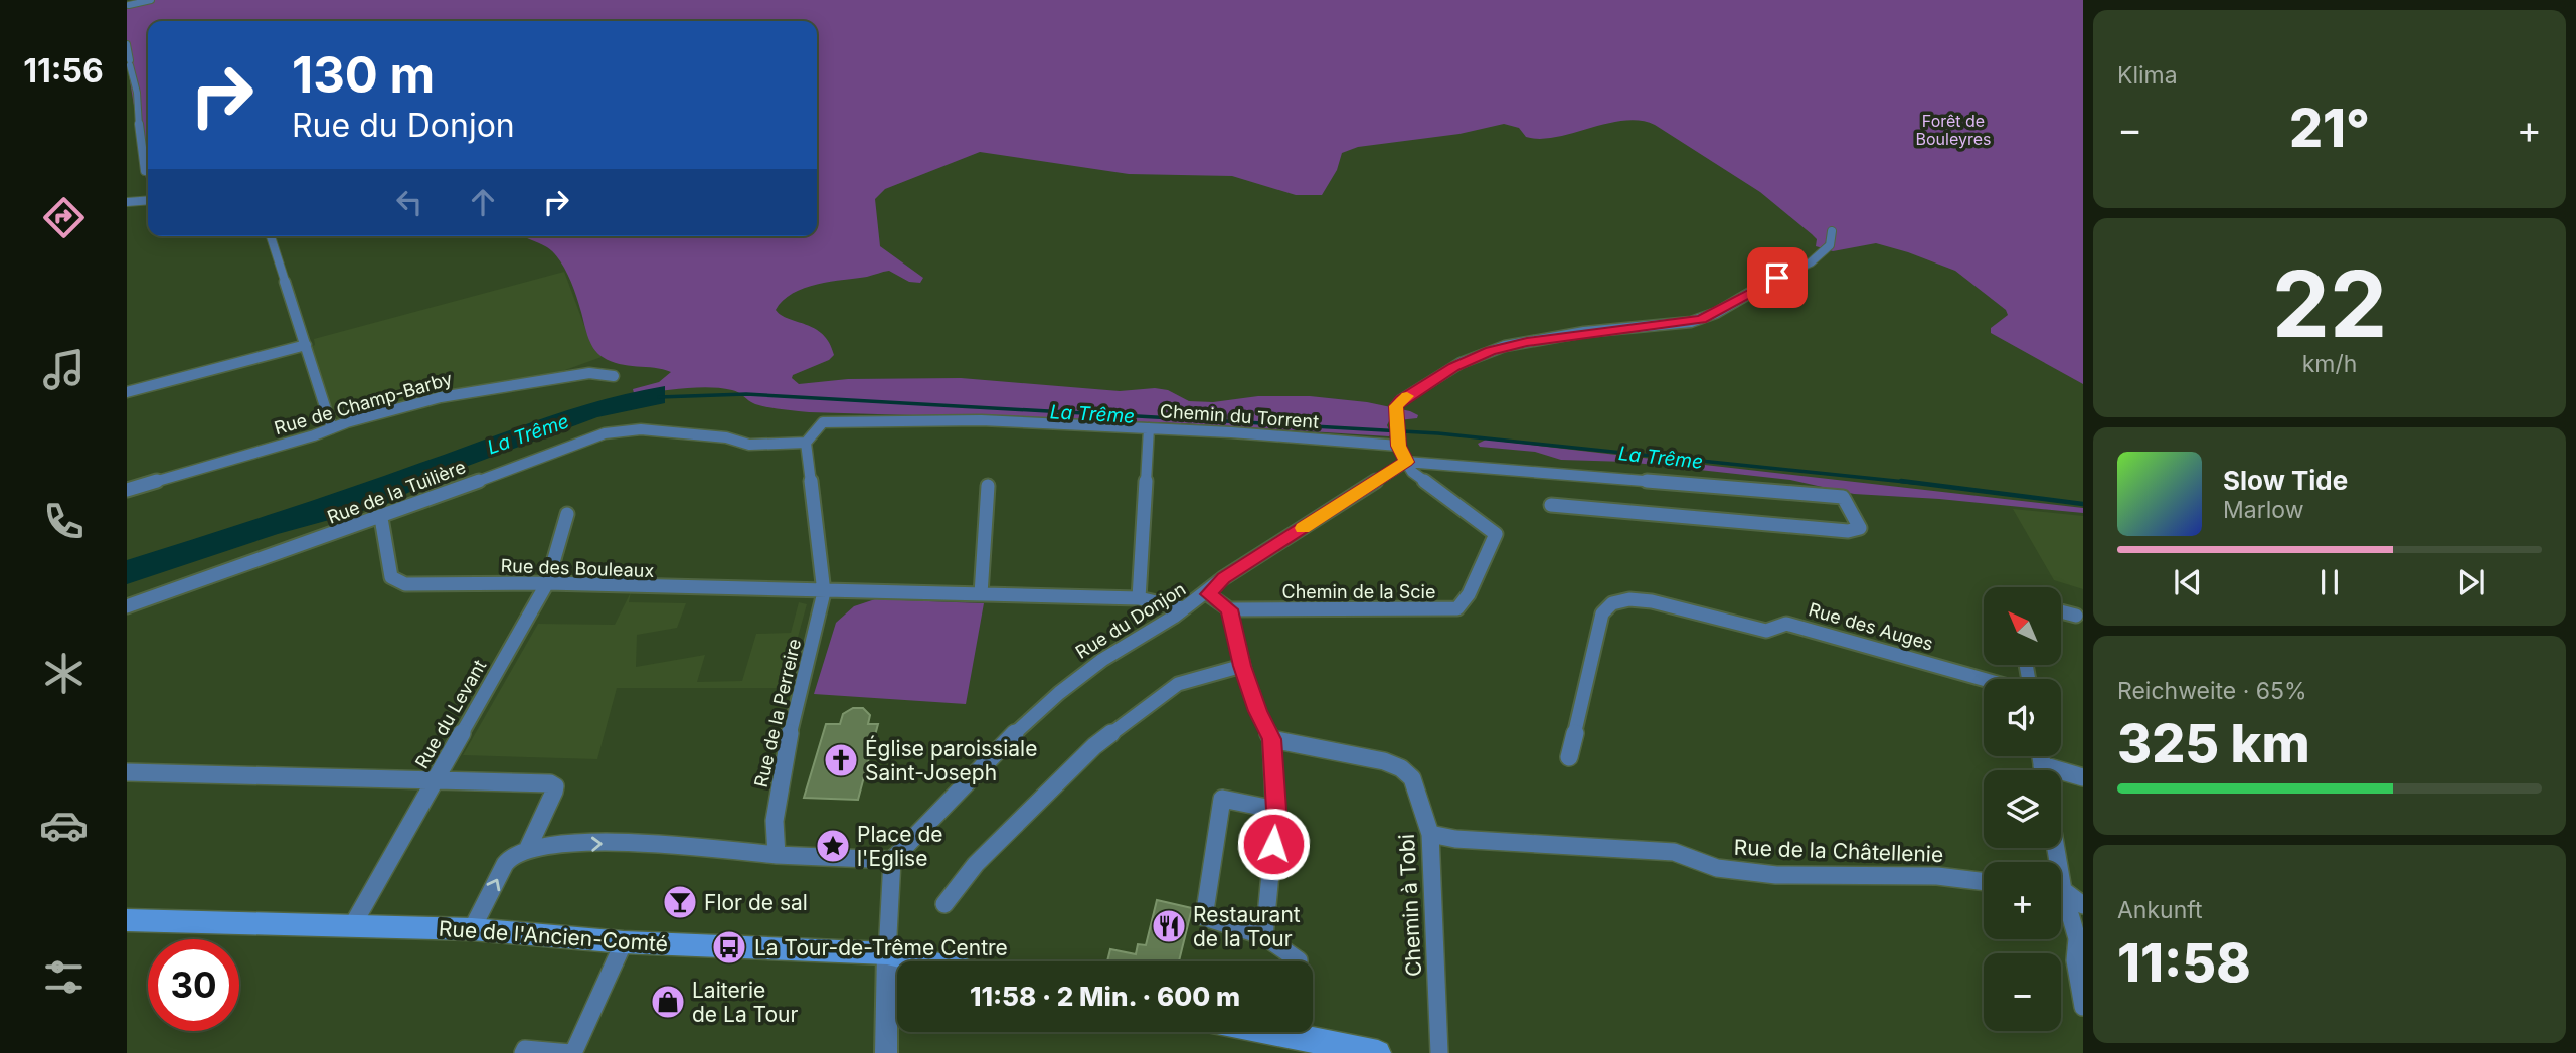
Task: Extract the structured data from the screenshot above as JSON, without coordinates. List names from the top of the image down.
{
  "streets": {
    "main road": ["Rue de l'Ancien-Comté"],
    "street": [
      "Rue de Champ-Barby",
      "Chemin du Torrent",
      "Rue de la Tuilière",
      "Rue des Bouleaux",
      "Chemin de la Scie",
      "Rue du Donjon",
      "Rue des Auges",
      "Rue de la Perreire",
      "Rue du Levant",
      "Rue de la Châtellenie",
      "Chemin à Tobi"
    ]
  },
  "crossings": [
    ["Chemin du Torrent", "Rue de la Tuilière"],
    ["Chemin du Torrent", "Rue de la Perreire"],
    ["Rue de la Tuilière", "Rue des Bouleaux"],
    ["Rue de la Tuilière", "Rue de la Perreire"],
    ["Rue des Bouleaux", "Rue du Donjon"],
    ["Rue des Bouleaux", "Rue de la Perreire"],
    ["Rue des Bouleaux", "Rue du Levant"],
    ["Chemin de la Scie", "Rue du Donjon"],
    ["Rue du Levant", "Rue de l'Ancien-Comté"],
    ["Rue de la Châtellenie", "Chemin à Tobi"]
  ],
  "water": ["La Trême"],
  "parks": ["Forêt de Bouleyres"],
  "places": {
    "church": ["Église paroissiale Saint-Joseph"],
    "place": ["Place de l'Eglise"],
    "bar": ["Flor de sal"],
    "restaurant": ["Restaurant de la Tour"],
    "bus stop": ["La Tour-de-Trême Centre"],
    "shop": ["Laiterie de La Tour"]
  },
  "north": "top left",
  "page": {
    "tabs": "11:56",
    "tile": [
      "Klima",
      ["22", "km/h"],
      ["Reichweite · 65%", "325 km"],
      ["Ankunft", "11:58"]
    ],
    "turn": ["130 m", "Rue du Donjon"],
    "heat": ["−", "21°", "+"],
    "song": ["Slow Tide", "Marlow"],
    "map_buttons": ["+", "−"],
    "limit": "30",
    "trip": "11:58 · 2 Min. · 600 m"
  }
}
